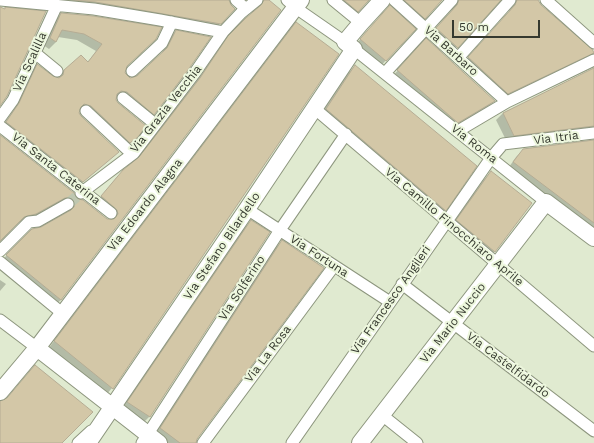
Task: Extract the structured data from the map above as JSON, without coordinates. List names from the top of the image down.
{
  "streets": {
    "main road": [
      "Via Roma",
      "Via Edoardo Alagna",
      "Via Stefano Bilardello",
      "Via Mario Nuccio"
    ],
    "street": [
      "Via Barbaro",
      "Via Scalilla",
      "Via Grazia Vecchia",
      "Via Itria",
      "Via Santa Caterina",
      "Via Camillo Finocchiaro Aprile",
      "Via Fortuna",
      "Via Solferino",
      "Via Francesco Angileri",
      "Via La Rosa",
      "Via Castelfidardo"
    ]
  },
  "crossings": [
    ["Via Grazia Vecchia", "Via Santa Caterina"],
    ["Via Itria", "Via Roma"],
    ["Via Itria", "Via Francesco Angileri"],
    ["Via Roma", "Via Edoardo Alagna"],
    ["Via Roma", "Via Stefano Bilardello"],
    ["Via Roma", "Via Francesco Angileri"],
    ["Via Roma", "Via Mario Nuccio"],
    ["Via Camillo Finocchiaro Aprile", "Via Stefano Bilardello"],
    ["Via Camillo Finocchiaro Aprile", "Via Solferino"],
    ["Via Camillo Finocchiaro Aprile", "Via Francesco Angileri"],
    ["Via Camillo Finocchiaro Aprile", "Via Mario Nuccio"],
    ["Via Stefano Bilardello", "Via Fortuna"],
    ["Via Fortuna", "Via Solferino"],
    ["Via Fortuna", "Via Francesco Angileri"],
    ["Via Fortuna", "Via La Rosa"],
    ["Via Francesco Angileri", "Via Castelfidardo"],
    ["Via Mario Nuccio", "Via Castelfidardo"]
  ],
  "scale_bar": "50 m"
}
